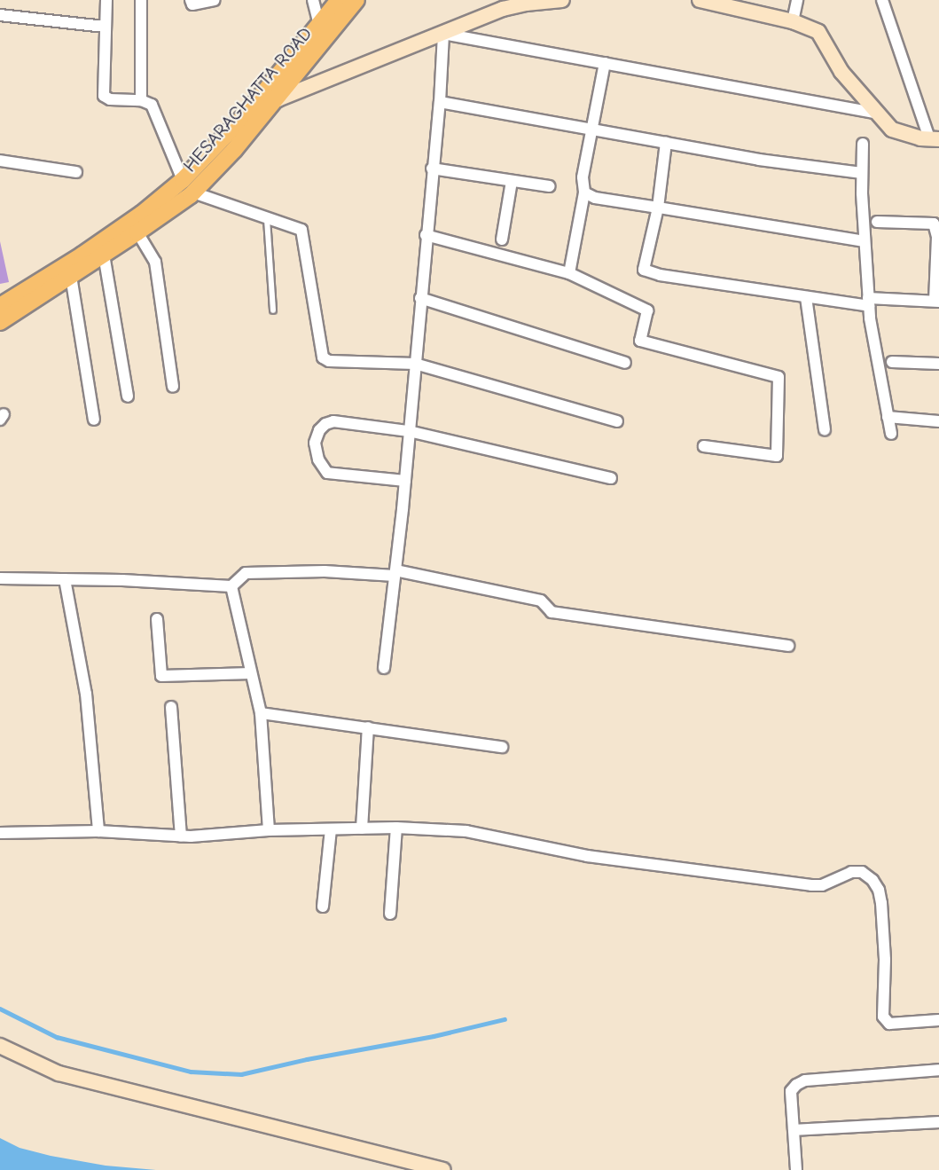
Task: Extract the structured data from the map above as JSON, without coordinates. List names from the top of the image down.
{
  "streets": {
    "main road": ["HESARAGHATTA ROAD"]
  }
}
